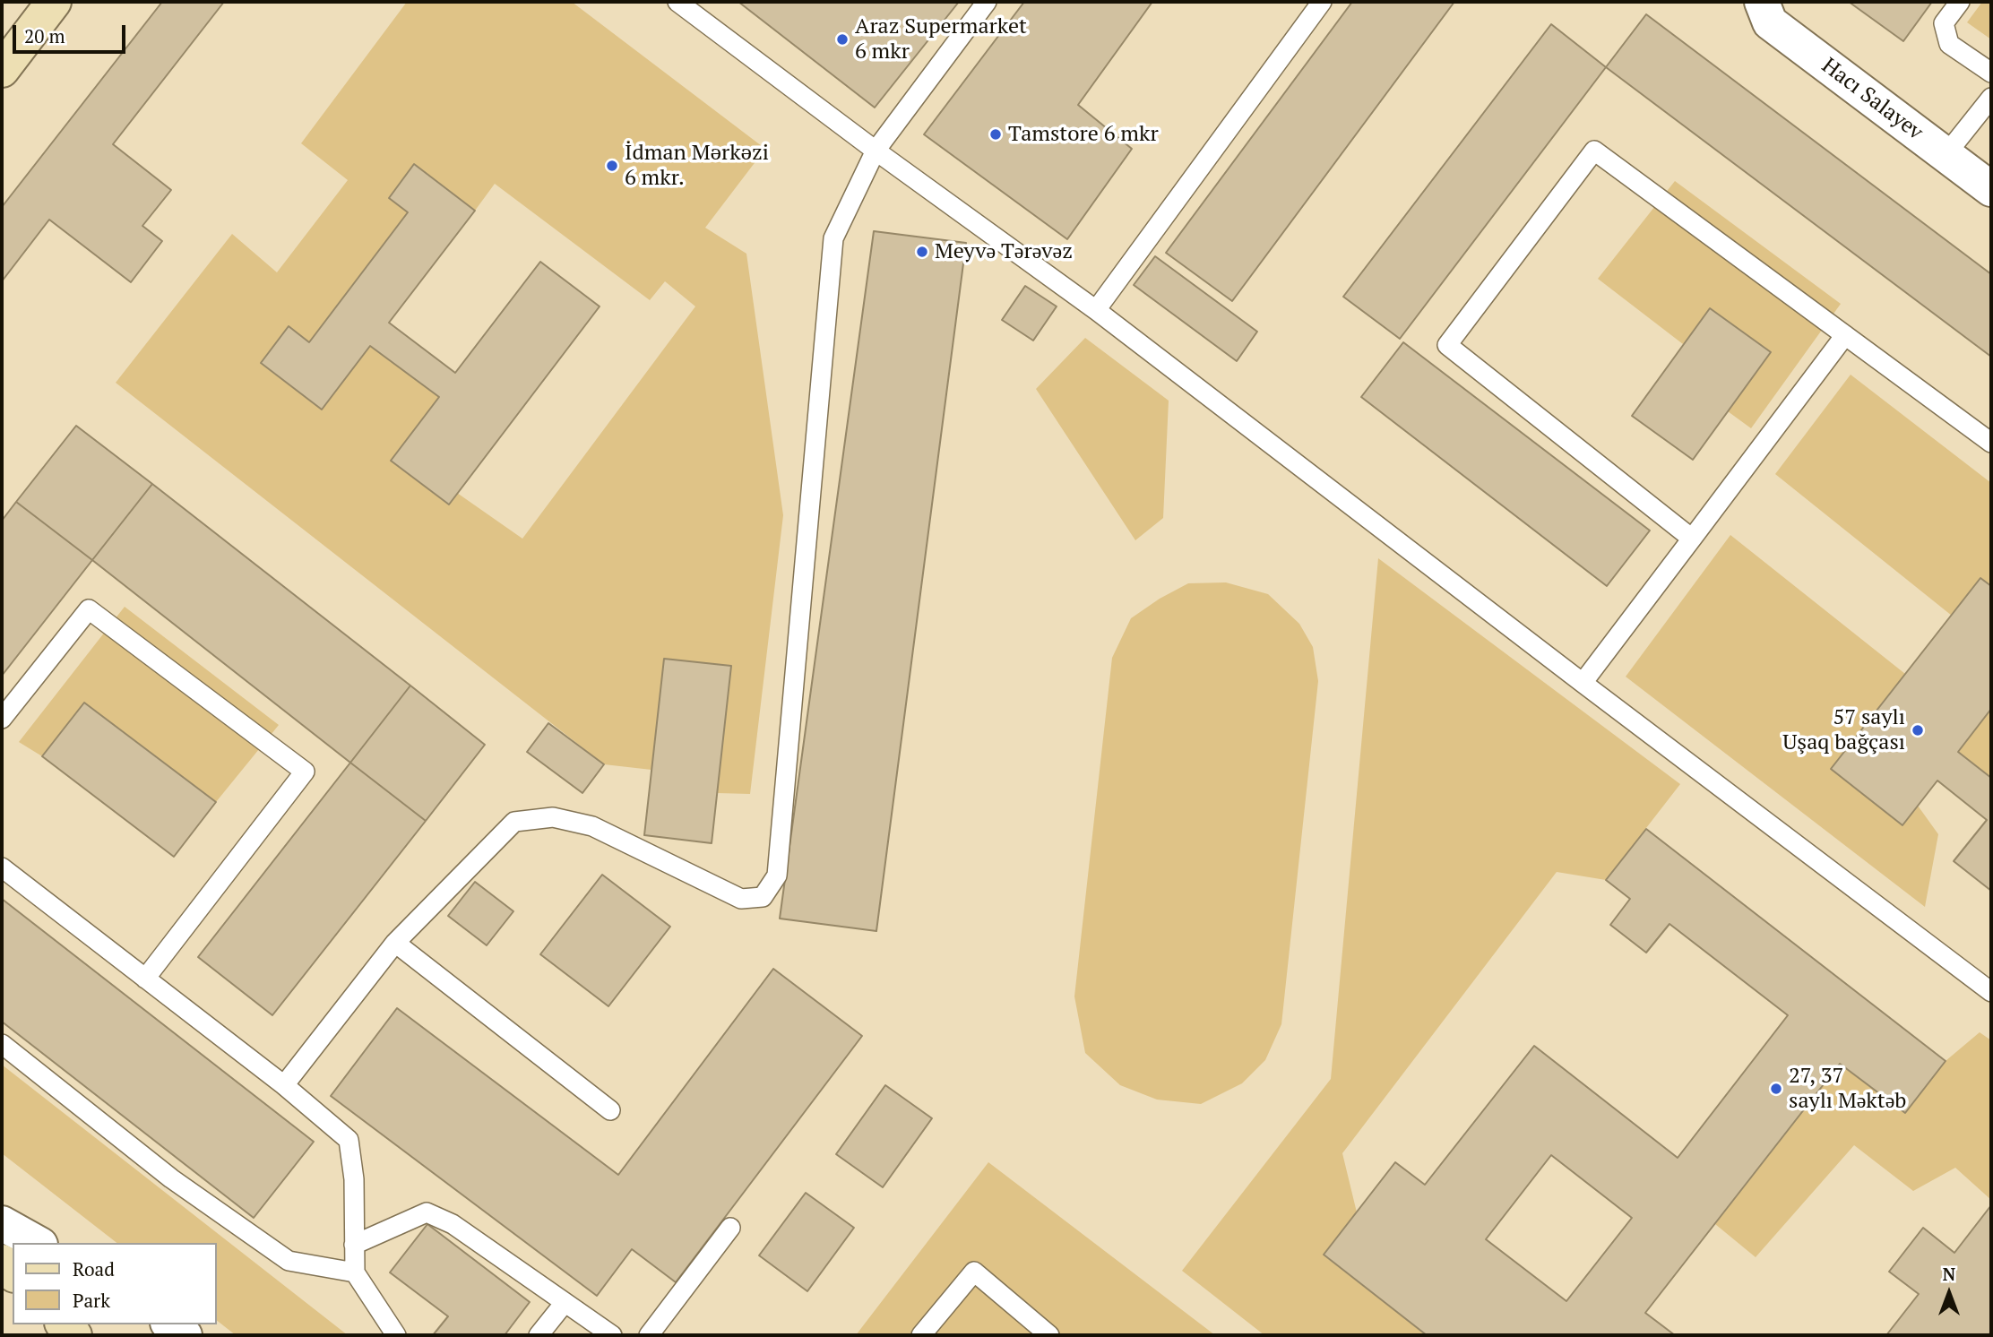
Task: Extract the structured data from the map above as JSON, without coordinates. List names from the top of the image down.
{
  "streets": {
    "street": ["Hacı Salayev"]
  },
  "places": [
    "Araz Supermarket 6 mkr",
    "Tamstore 6 mkr",
    "İdman Mәrkәzi 6 mkr.",
    "Meyvə Tərəvəz",
    "57 saylı Uşaq bağçası",
    "27, 37 saylı Məktəb"
  ],
  "legend": ["Road", "Park"],
  "scale_bar": "20 m",
  "north": "top"
}
